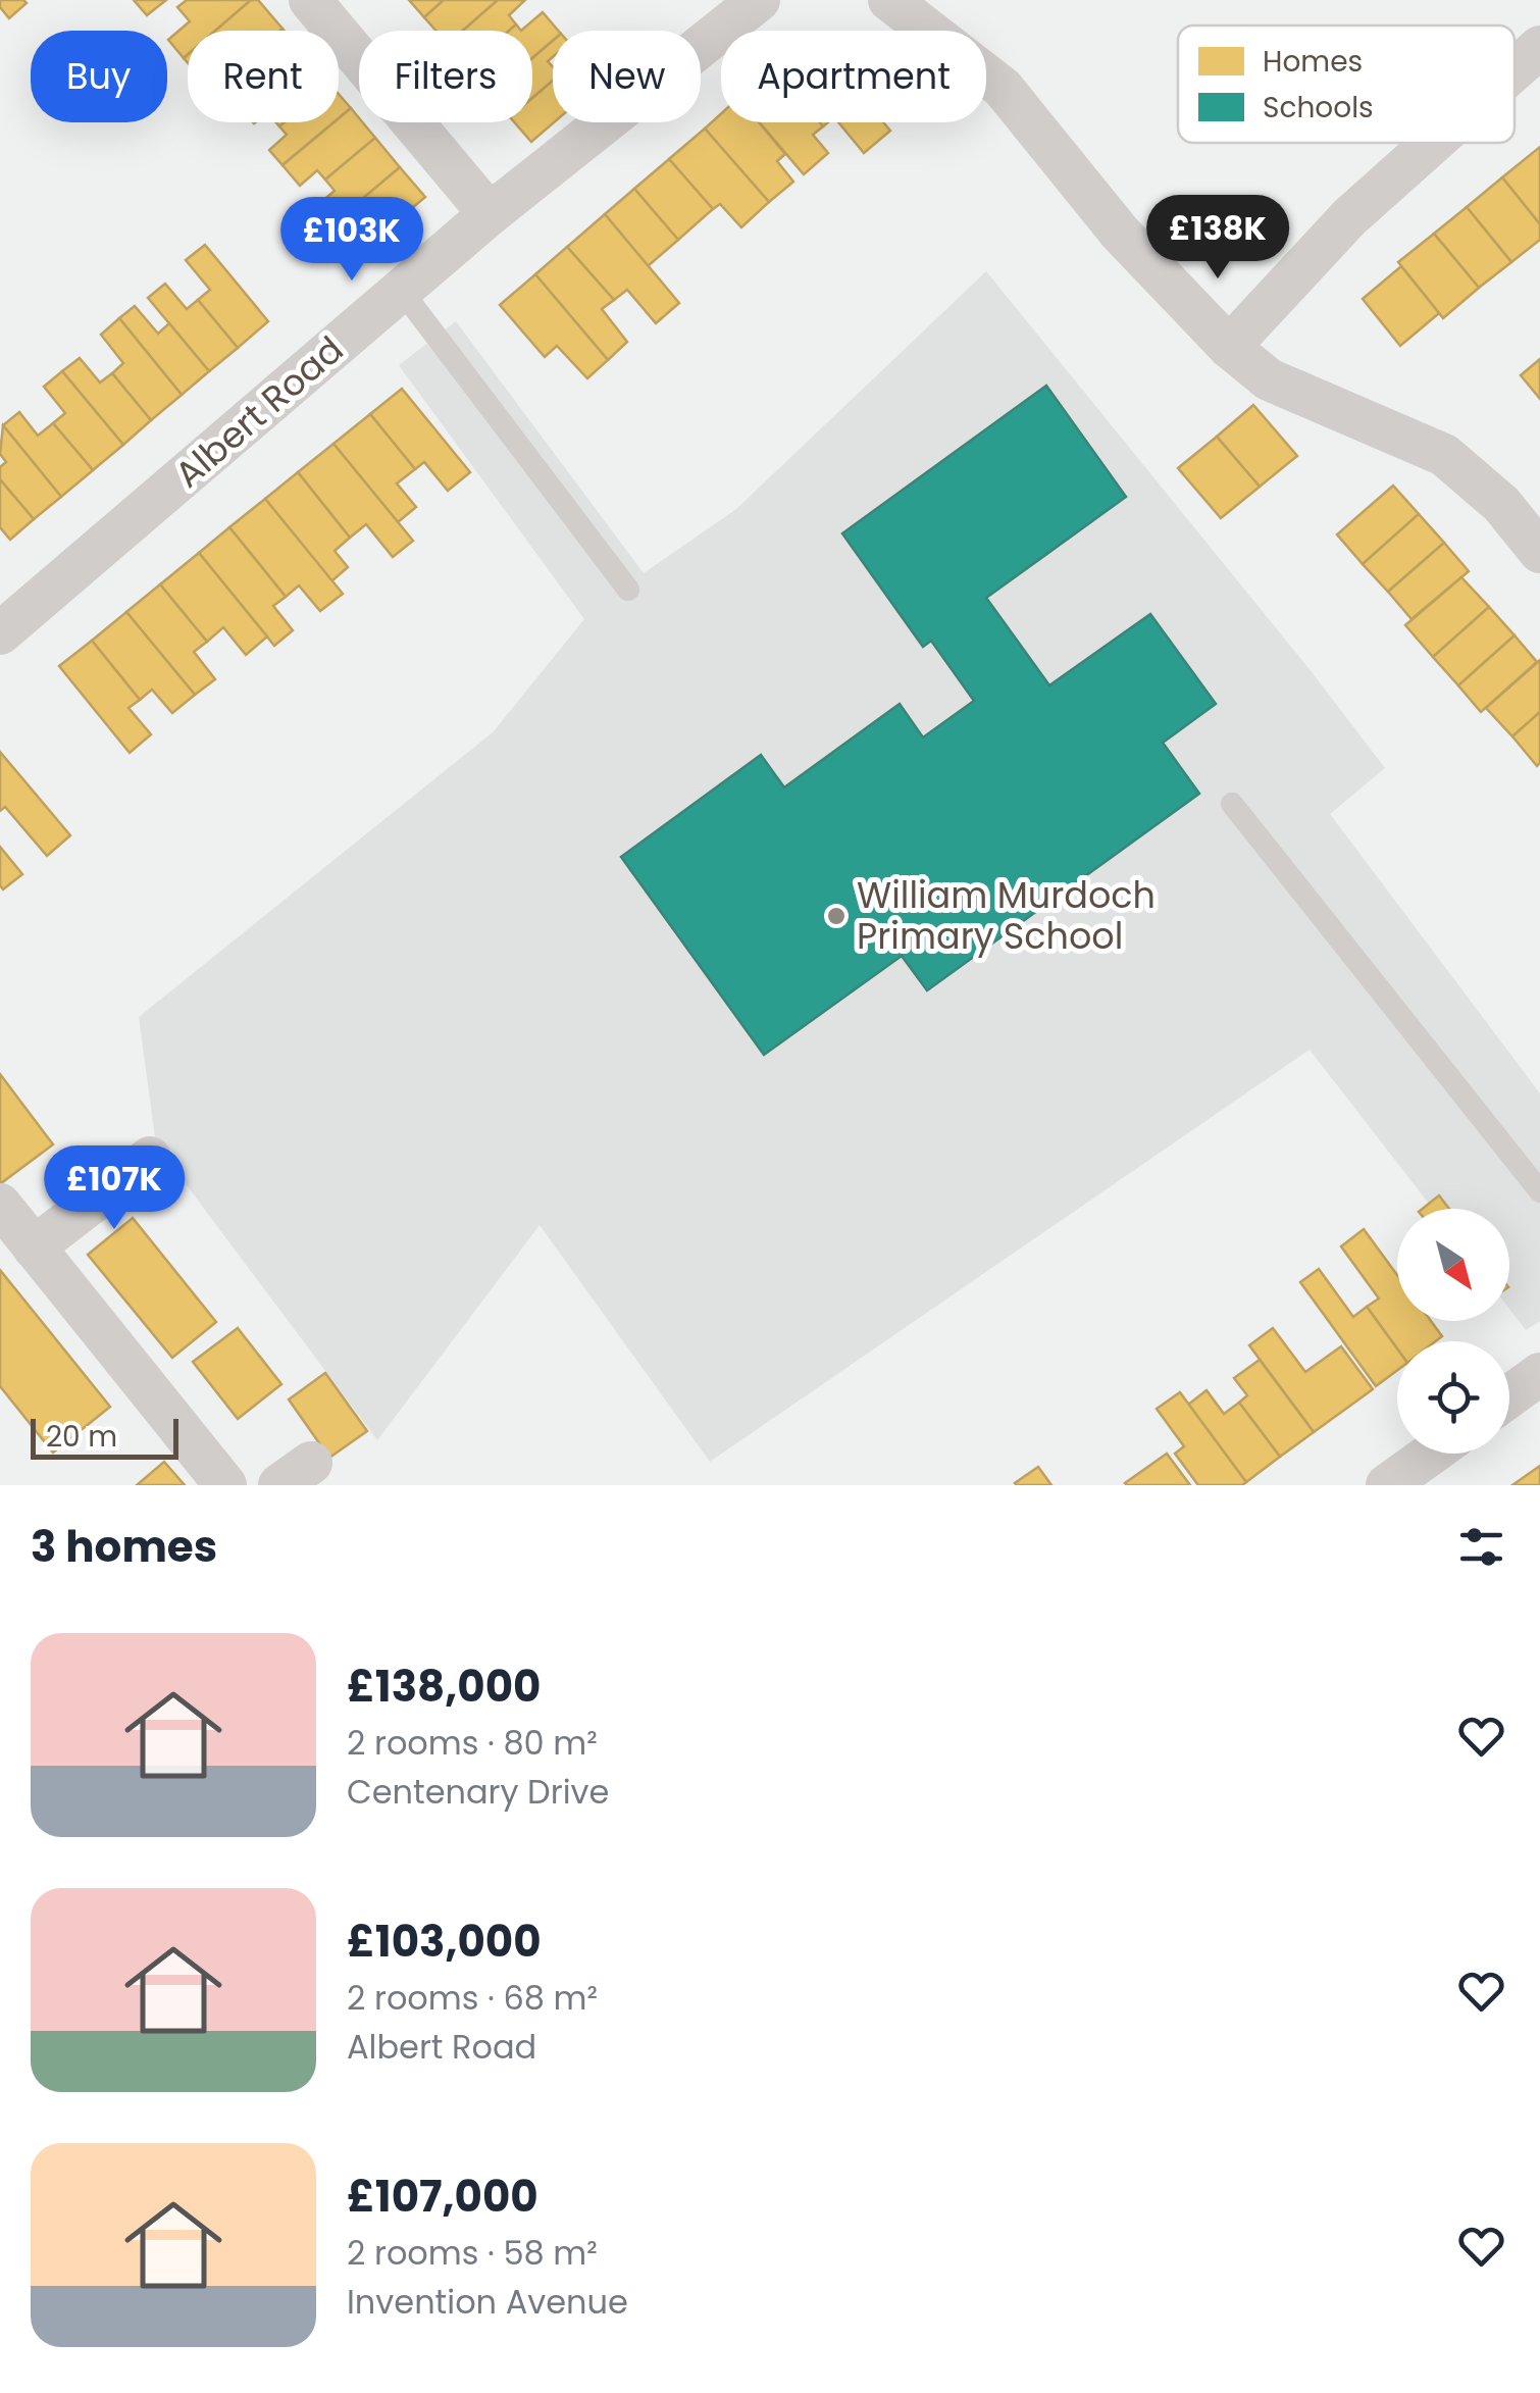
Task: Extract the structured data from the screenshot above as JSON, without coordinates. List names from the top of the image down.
{
  "streets": {
    "street": ["Albert Road"]
  },
  "places": ["William Murdoch Primary School"],
  "legend": ["Homes", "Schools"],
  "scale_bar": "20 m",
  "north": "bottom right",
  "page": {
    "chip": [
      "Buy",
      "Rent",
      "Filters",
      "New",
      "Apartment"
    ],
    "price": ["£138K", "£103K", "£107K"],
    "scale": "20 m",
    "heading": "3 homes",
    "list": [
      {
        "name": "£138,000",
        "note": "2 rooms · 80 m² · Centenary Drive"
      },
      {
        "name": "£103,000",
        "note": "2 rooms · 68 m² · Albert Road"
      },
      {
        "name": "£107,000",
        "note": "2 rooms · 58 m² · Invention Avenue"
      }
    ]
  }
}
